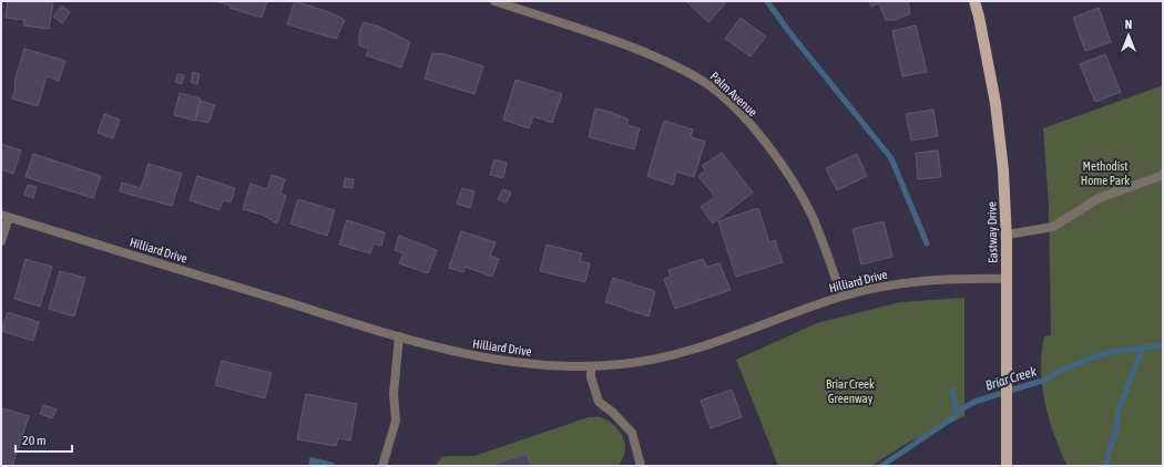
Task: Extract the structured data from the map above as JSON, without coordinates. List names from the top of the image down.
{
  "streets": {
    "main road": ["Eastway Drive"],
    "street": ["Palm Avenue", "Hilliard Drive"]
  },
  "crossings": [
    ["Palm Avenue", "Hilliard Drive"],
    ["Eastway Drive", "Hilliard Drive"]
  ],
  "water": ["Briar Creek"],
  "parks": ["Methodist Home Park", "Briar Creek Greenway"],
  "scale_bar": "20 m",
  "north": "top"
}
